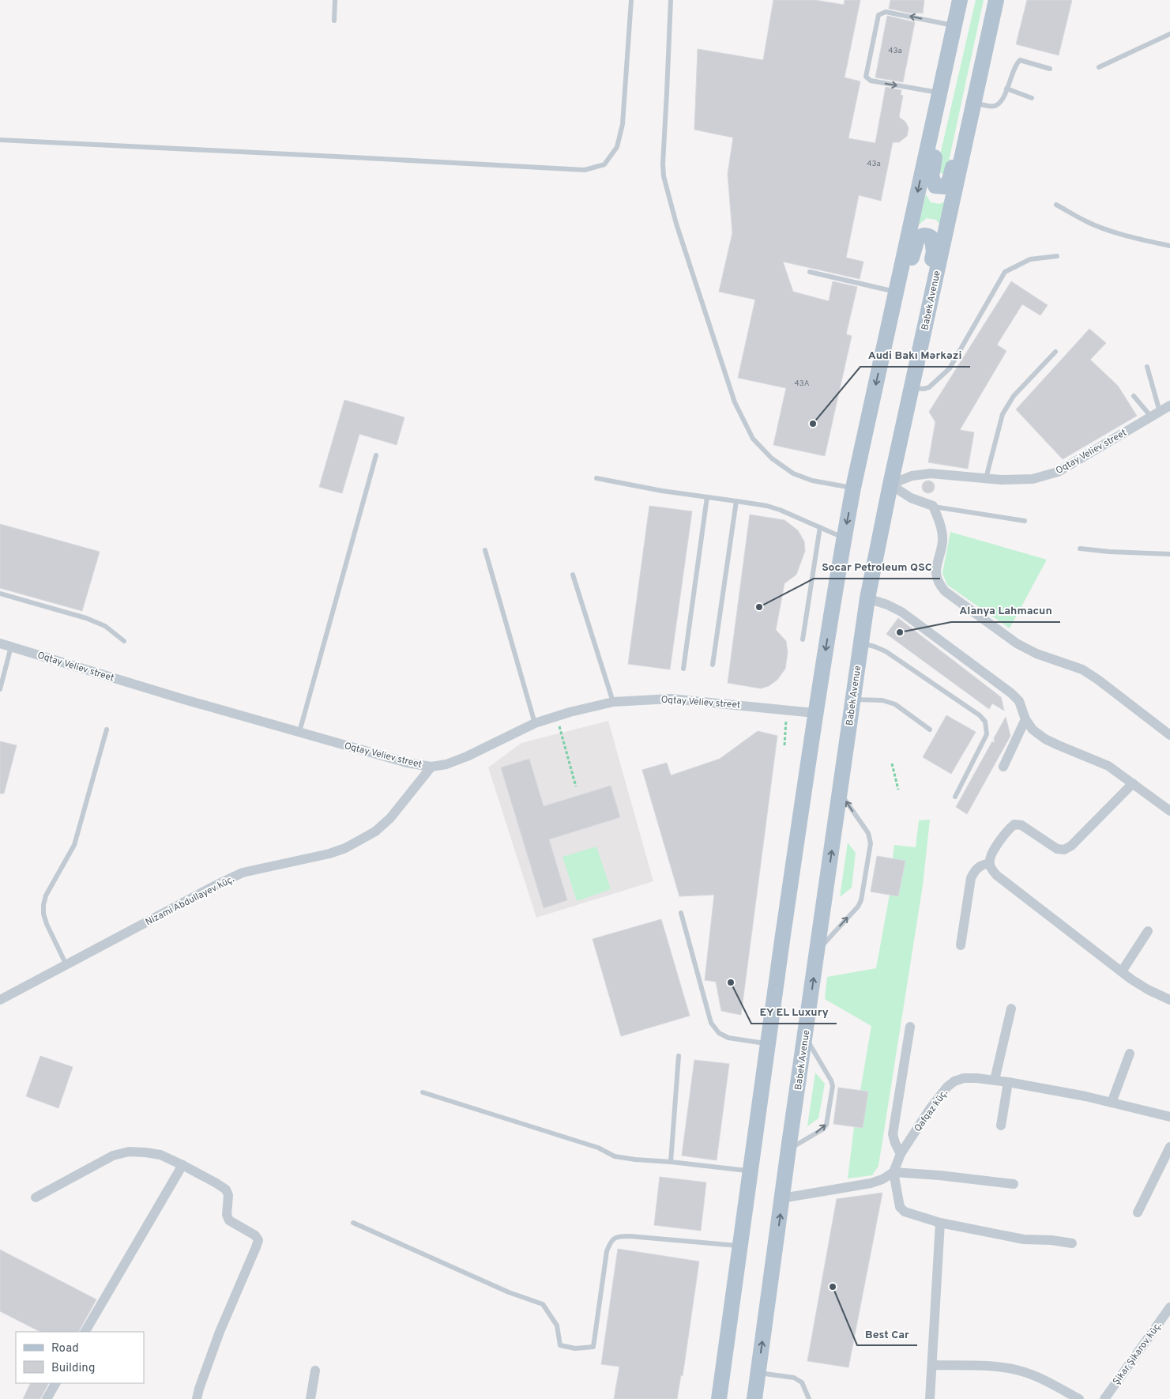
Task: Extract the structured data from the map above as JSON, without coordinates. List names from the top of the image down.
{
  "streets": {
    "main road": ["Babek Avenue"],
    "street": [
      "Oqtay Veliev street",
      "Nizami Abdullayev küç.",
      "Qafqaz küç.",
      "Şikar Şikarov küç."
    ]
  },
  "crossings": [
    ["Babek Avenue", "Oqtay Veliev street"],
    ["Oqtay Veliev street", "Nizami Abdullayev küç."]
  ],
  "places": [
    "Audi Bakı Mərkəzi",
    "Socar Petroleum QSC",
    "Alanya Lahmacun",
    "EY EL Luxury",
    "Best Car"
  ],
  "house_numbers": ["43a", "43a", "43A"],
  "legend": ["Road", "Building"]
}
